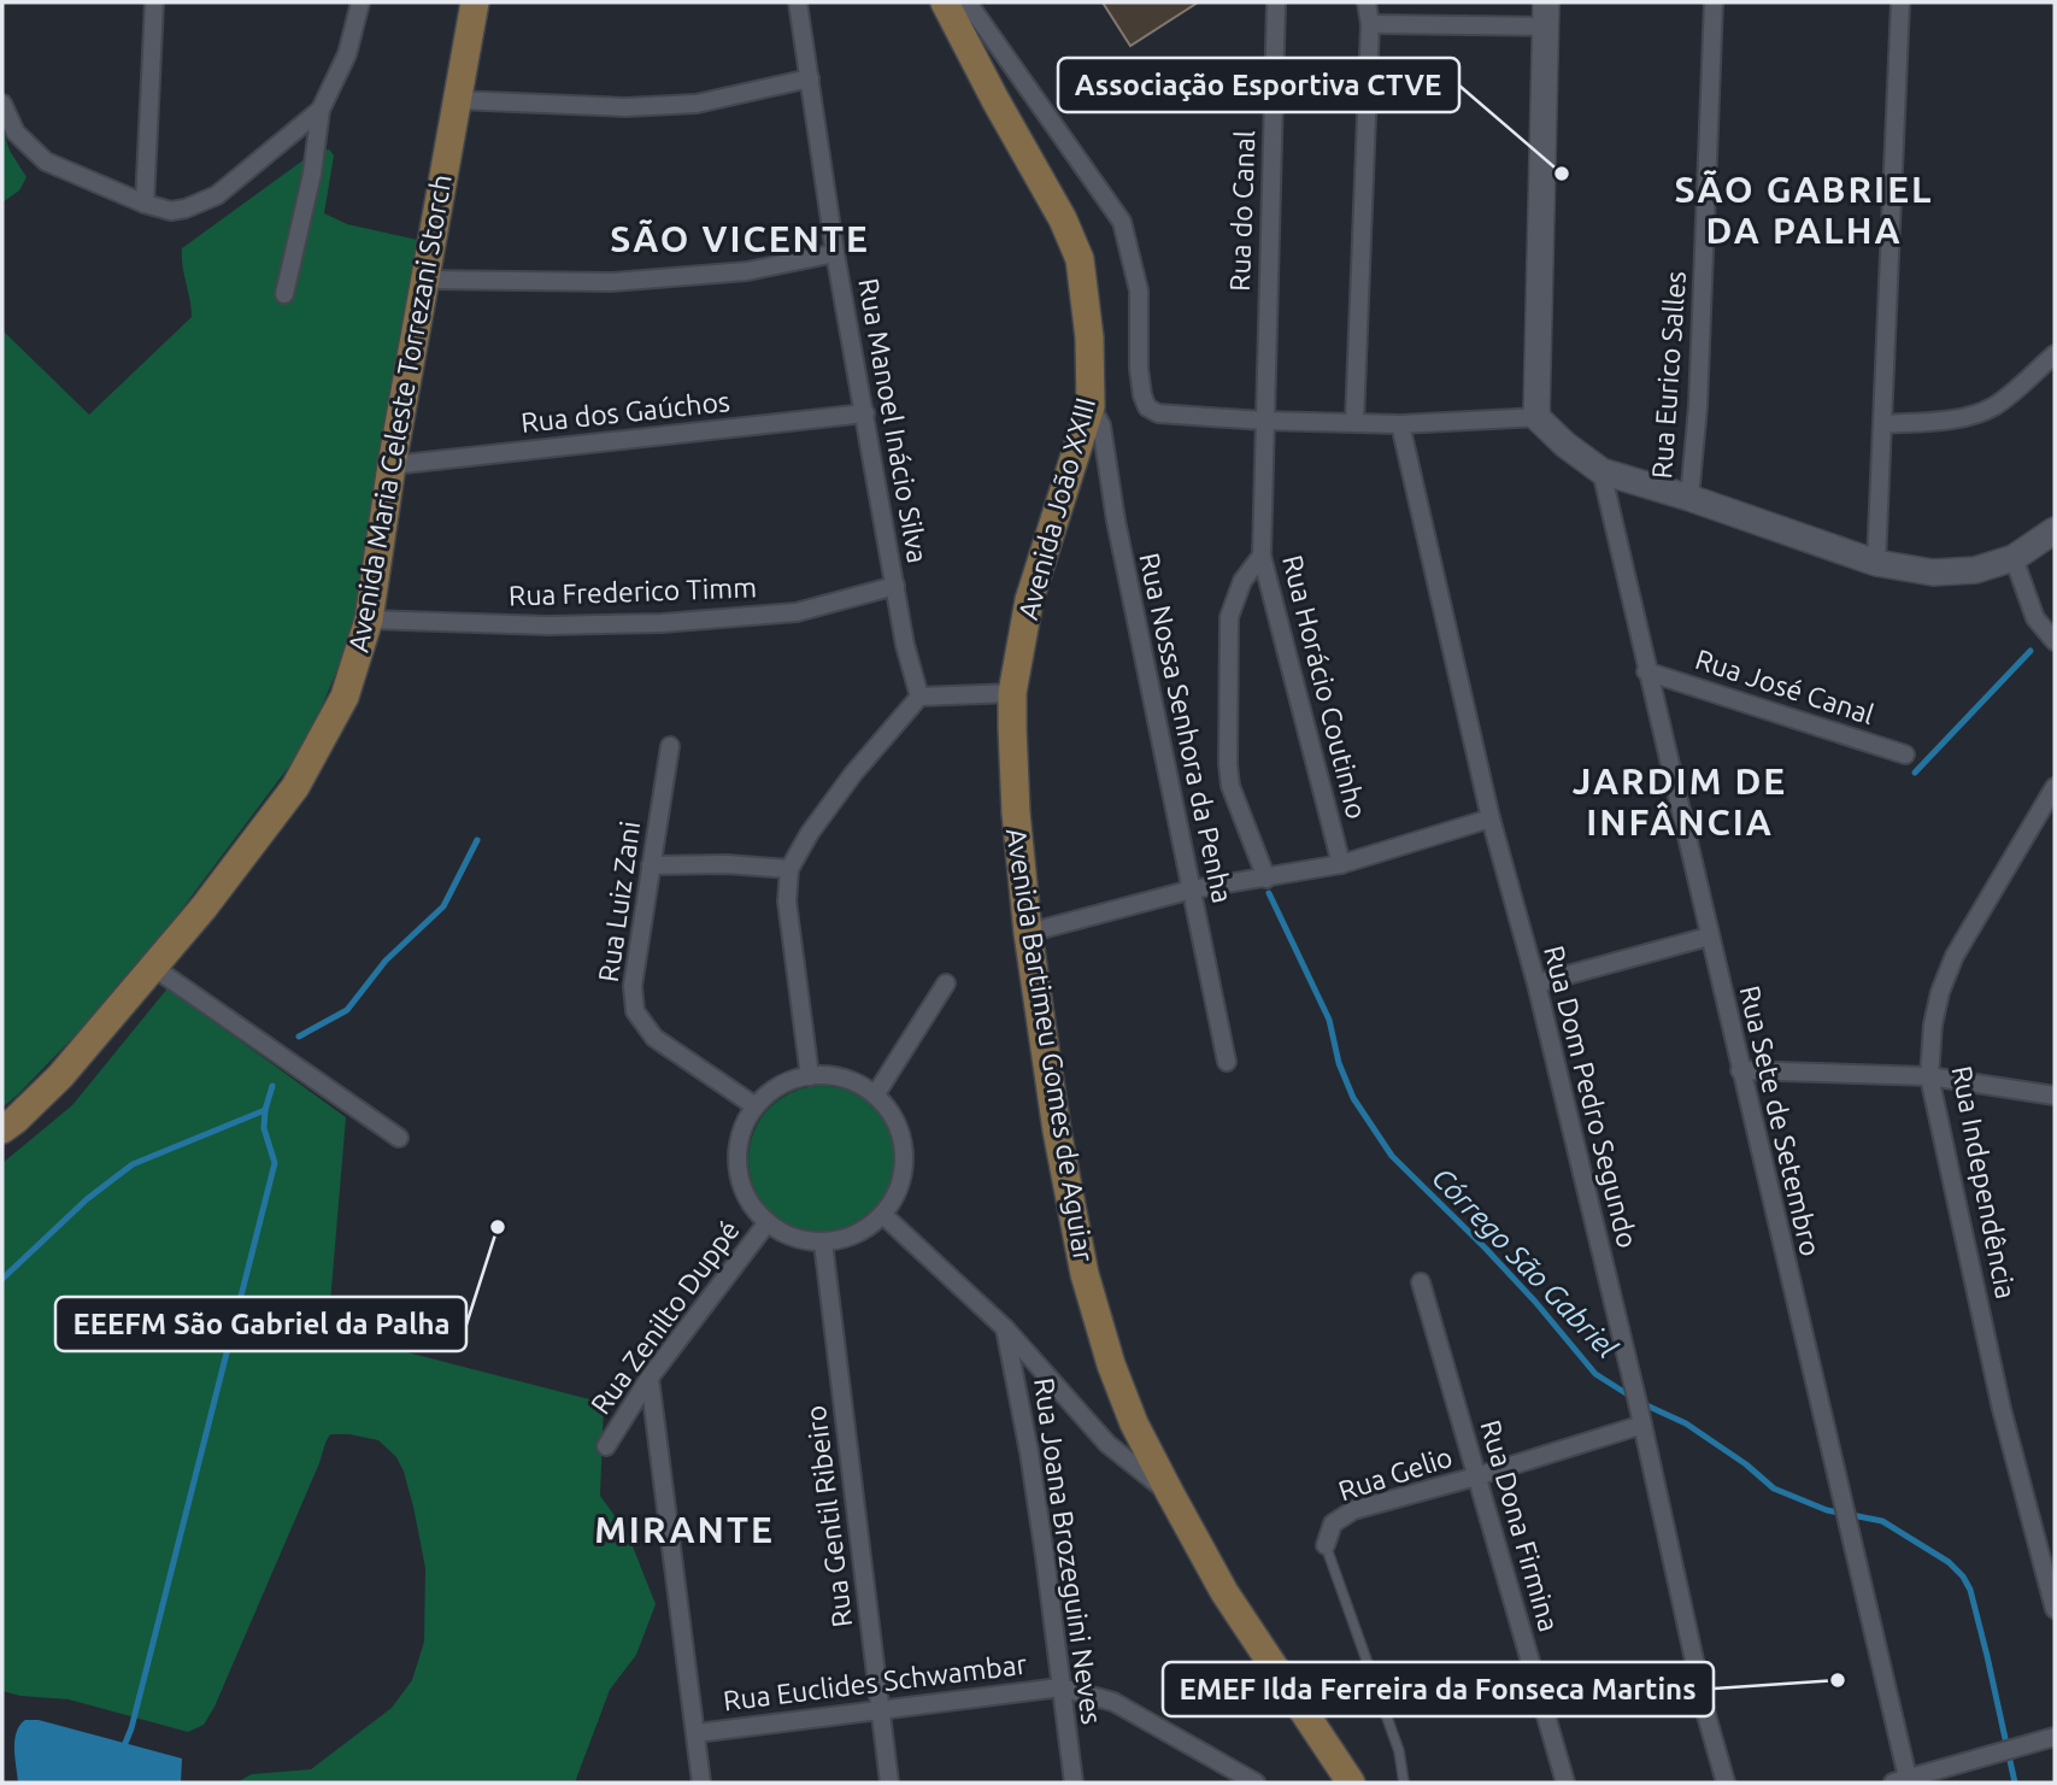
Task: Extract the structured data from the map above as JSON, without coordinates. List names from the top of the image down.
{
  "streets": {
    "main road": ["Avenida Maria Celeste Torrezani Storch", "Avenida João XXIII", "Avenida Bartimeu Gomes de Aguiar"],
    "street": [
      "Rua do Canal",
      "Rua Eurico Salles",
      "Rua dos Gaúchos",
      "Rua Manoel Inácio Silva",
      "Rua Frederico Timm",
      "Rua Horácio Coutinho",
      "Rua José Canal",
      "Rua Nossa Senhora da Penha",
      "Rua Luiz Zani",
      "Rua Dom Pedro Segundo",
      "Rua Sete de Setembro",
      "Rua Independência",
      "Rua Zenilto Duppé",
      "Rua Gelio",
      "Rua Gentil Ribeiro",
      "Rua Dona Firmina",
      "Rua Joana Brozeguini Neves",
      "Rua Euclides Schwambar"
    ]
  },
  "crossings": [
    ["Rua do Canal", "Rua Horácio Coutinho"],
    ["Rua dos Gaúchos", "Avenida Maria Celeste Torrezani Storch"],
    ["Rua dos Gaúchos", "Rua Manoel Inácio Silva"],
    ["Avenida Maria Celeste Torrezani Storch", "Rua Frederico Timm"],
    ["Rua Manoel Inácio Silva", "Rua Frederico Timm"],
    ["Avenida João XXIII", "Rua Nossa Senhora da Penha"],
    ["Avenida João XXIII", "Avenida Bartimeu Gomes de Aguiar"],
    ["Rua José Canal", "Rua Sete de Setembro"],
    ["Rua Luiz Zani", "Rua Zenilto Duppé"],
    ["Rua Luiz Zani", "Rua Gentil Ribeiro"],
    ["Rua Dom Pedro Segundo", "Rua Gelio"],
    ["Rua Zenilto Duppé", "Rua Gentil Ribeiro"],
    ["Rua Gelio", "Rua Dona Firmina"],
    ["Rua Gentil Ribeiro", "Rua Euclides Schwambar"],
    ["Rua Joana Brozeguini Neves", "Rua Euclides Schwambar"]
  ],
  "districts": [
    "SÃO GABRIEL DA PALHA",
    "SÃO VICENTE",
    "JARDIM DE INFÂNCIA",
    "MIRANTE"
  ],
  "water": ["Córrego São Gabriel"],
  "places": ["Associação Esportiva CTVE", "EEEFM São Gabriel da Palha", "EMEF Ilda Ferreira da Fonseca Martins"]
}
